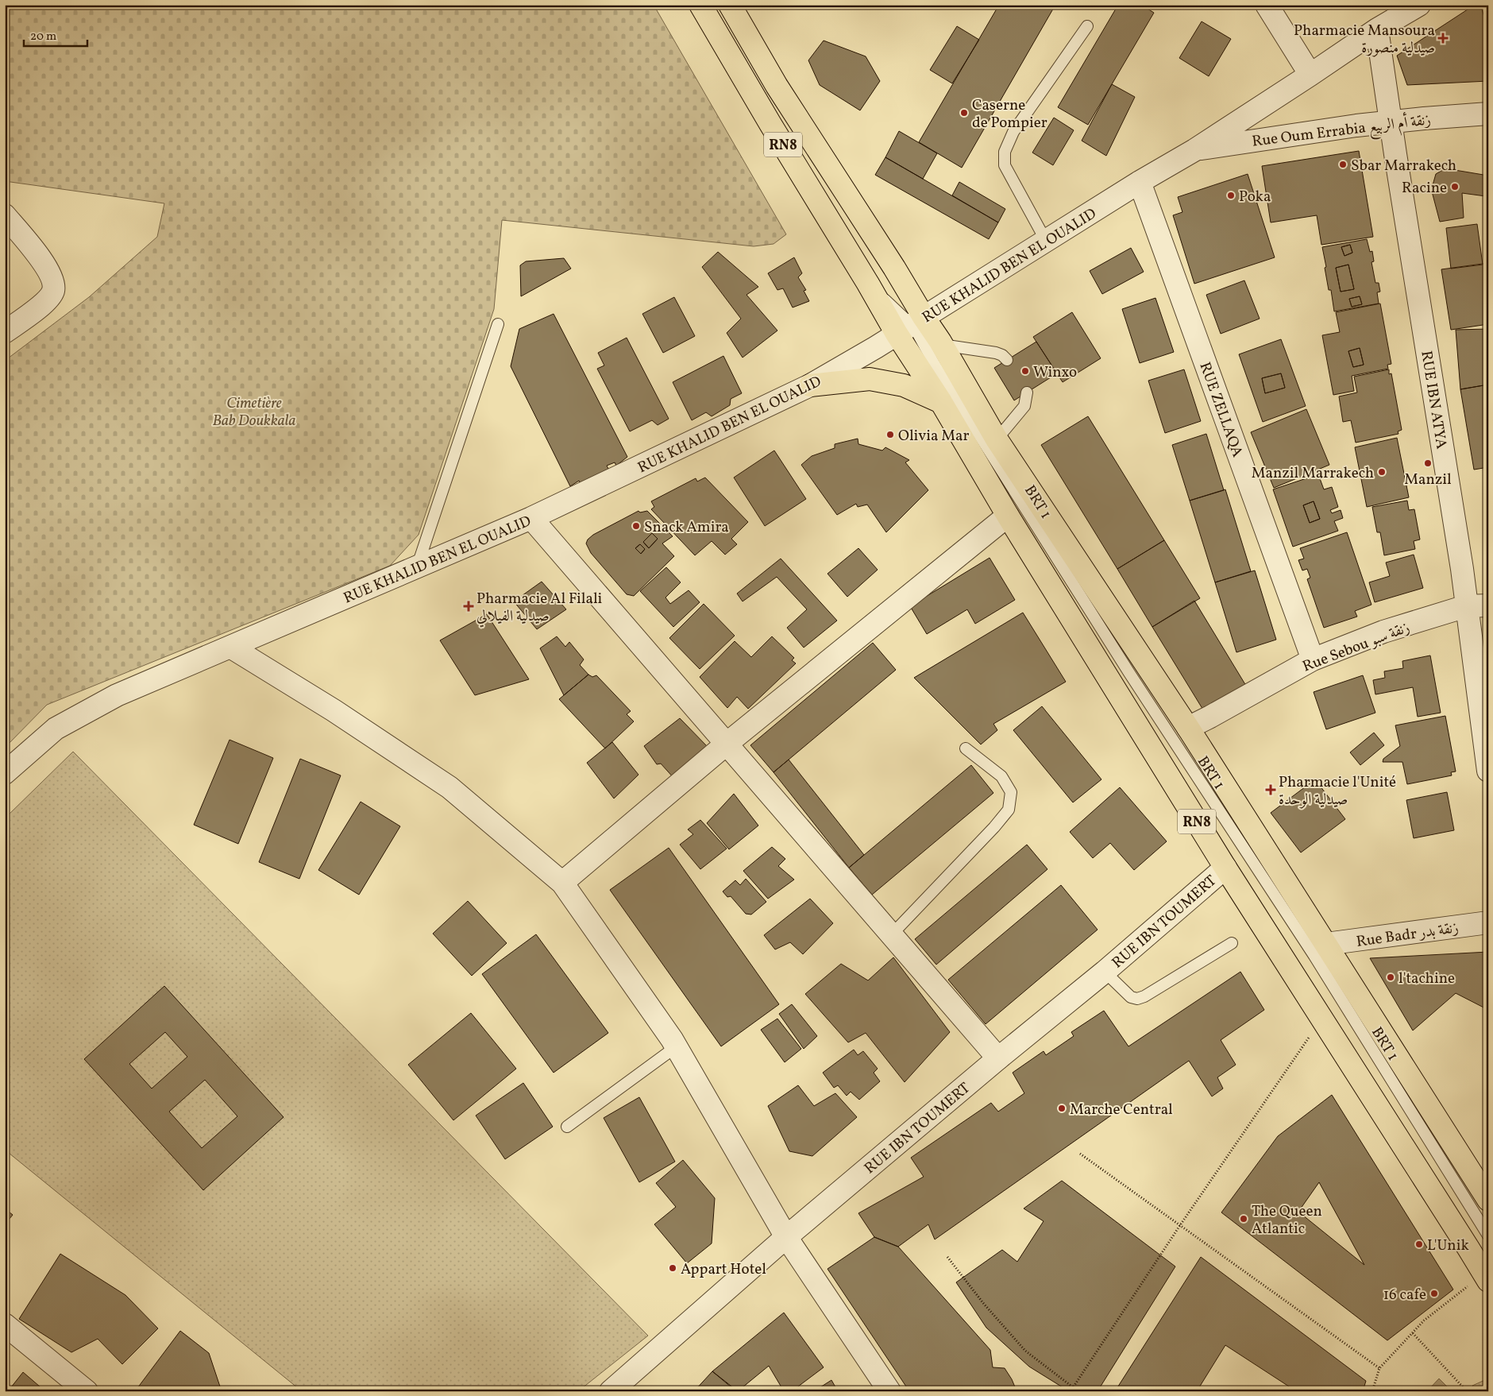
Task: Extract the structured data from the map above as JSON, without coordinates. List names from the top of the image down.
{
  "streets": {
    "main road": ["RN8"],
    "street": [
      "Rue Oum Errabia زنقة أم الربيع",
      "RUE KHALID BEN EL OUALID",
      "RUE IBN ATYA",
      "RUE ZELLAQA",
      "Rue Sebou زنقة سبو",
      "RUE IBN TOUMERT",
      "Rue Badr زنقة بدر"
    ],
    "lane": ["BRT 1"]
  },
  "crossings": [
    ["Rue Oum Errabia زنقة أم الربيع", "RUE KHALID BEN EL OUALID"],
    ["Rue Oum Errabia زنقة أم الربيع", "RUE IBN ATYA"],
    ["RN8", "RUE KHALID BEN EL OUALID"],
    ["RN8", "BRT 1"],
    ["RN8", "Rue Sebou زنقة سبو"],
    ["RN8", "RUE IBN TOUMERT"],
    ["RN8", "Rue Badr زنقة بدر"],
    ["RUE KHALID BEN EL OUALID", "RUE IBN ATYA"],
    ["RUE KHALID BEN EL OUALID", "RUE ZELLAQA"],
    ["RUE KHALID BEN EL OUALID", "BRT 1"],
    ["RUE IBN ATYA", "Rue Sebou زنقة سبو"],
    ["RUE ZELLAQA", "Rue Sebou زنقة سبو"]
  ],
  "parks": ["Cimetière Bab Doukkala"],
  "places": {
    "health": ["Pharmacie Mansoura صيدلية منصورة", "Pharmacie Al Filali صيدلية الفيلالي", "Pharmacie l'Unité صيدلية الوحدة"],
    "other": [
      "Caserne de Pompier",
      "Sbar Marrakech",
      "Racine",
      "Poka",
      "Winxo",
      "Olivia Mar",
      "Manzil",
      "Manzil Marrakech",
      "Snack Amira",
      "l'tachine",
      "Marche Central",
      "The Queen Atlantic",
      "L'Unik",
      "Appart Hotel",
      "16 cafe"
    ]
  },
  "scale_bar": "20 m"
}
